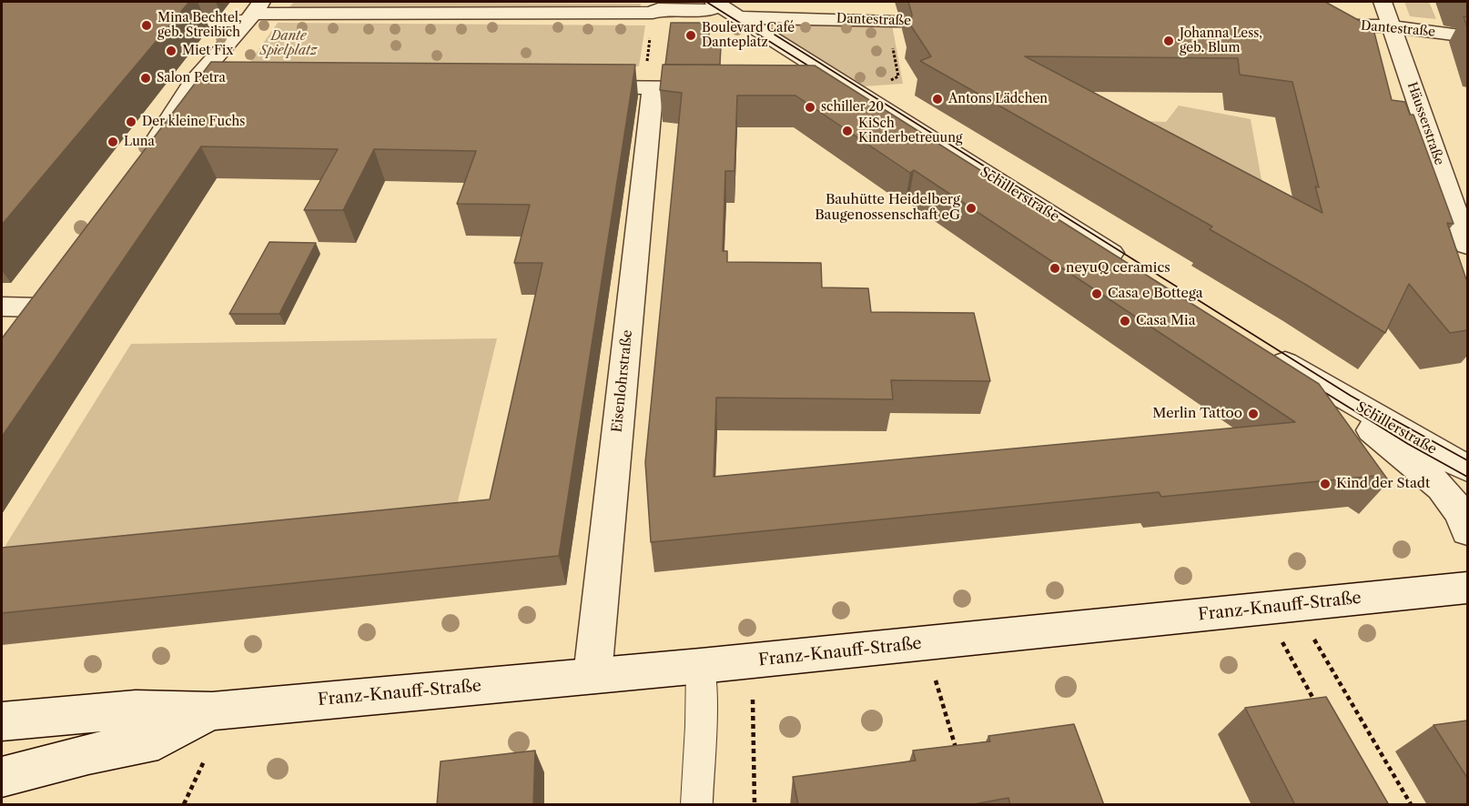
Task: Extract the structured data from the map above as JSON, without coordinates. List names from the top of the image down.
{
  "streets": {
    "street": [
      "Dantestraße",
      "Häusserstraße",
      "Schillerstraße",
      "Eisenlohrstraße",
      "Franz-Knauff-Straße"
    ]
  },
  "crossings": [
    ["Dantestraße", "Häusserstraße"],
    ["Dantestraße", "Schillerstraße"],
    ["Eisenlohrstraße", "Franz-Knauff-Straße"]
  ],
  "parks": ["Dante Spielplatz"],
  "places": [
    "Mina Bechtel, geb. Streibich",
    "Boulevard Café Danteplatz",
    "Johanna Less, geb. Blum",
    "Miet Fix",
    "Salon Petra",
    "Antons Lädchen",
    "schiller 20",
    "Der kleine Fuchs",
    "KiSch Kinderbetreuung",
    "Luna",
    "Bauhütte Heidelberg Baugenossenschaft eG",
    "neyuQ ceramics",
    "Casa e Bottega",
    "Casa Mia",
    "Merlin Tattoo",
    "Kind der Stadt"
  ]
}
